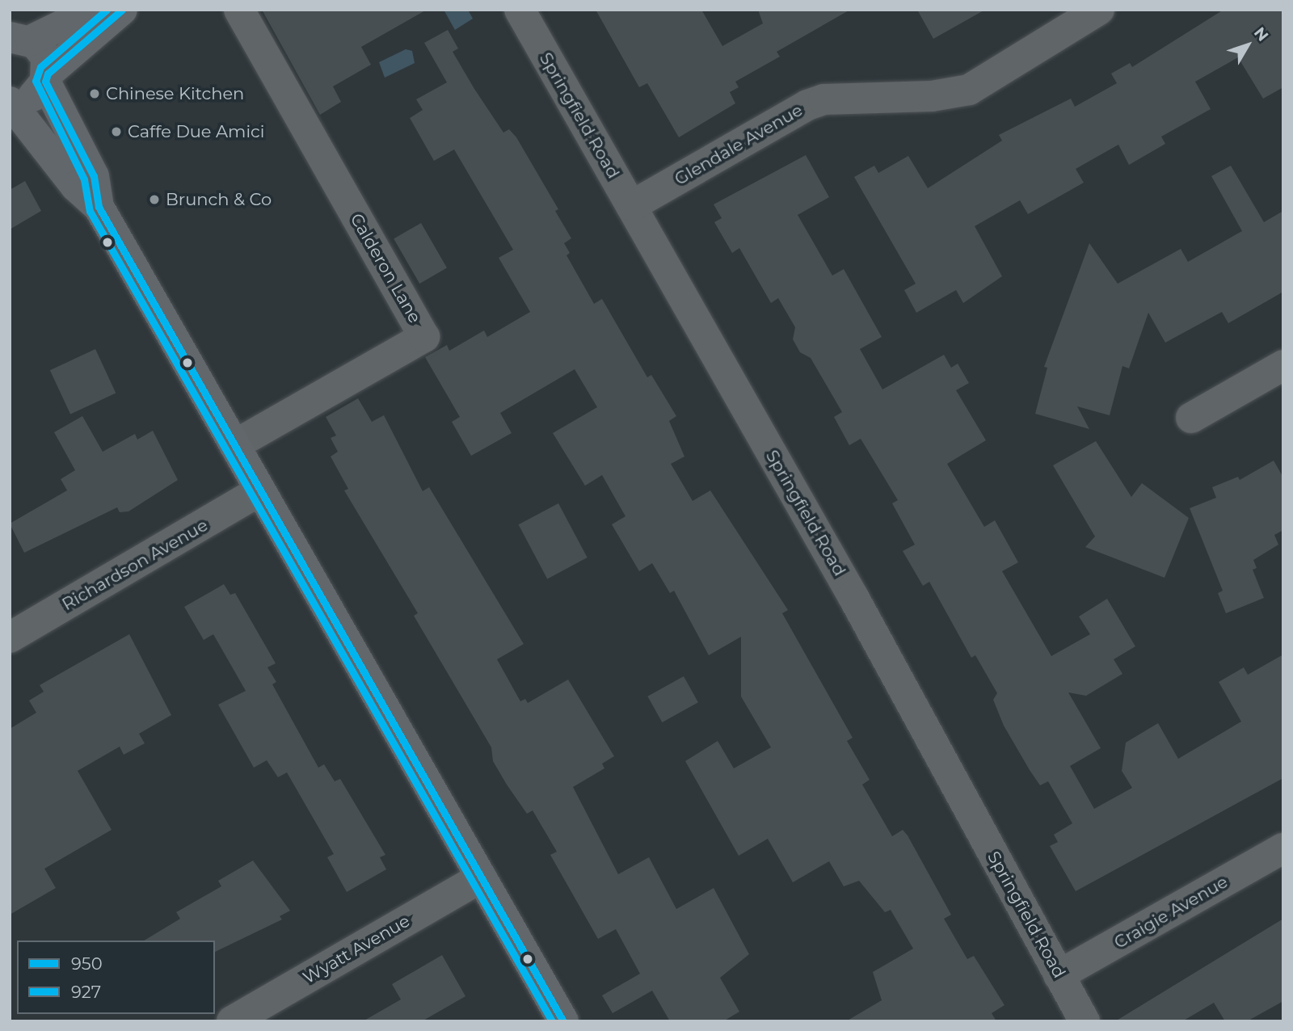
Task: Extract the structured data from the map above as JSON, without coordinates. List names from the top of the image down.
{
  "streets": {
    "street": [
      "Springfield Road",
      "Glendale Avenue",
      "Calderon Lane",
      "Richardson Avenue",
      "Craigie Avenue",
      "Wyatt Avenue"
    ]
  },
  "crossings": [
    ["Springfield Road", "Glendale Avenue"],
    ["Springfield Road", "Craigie Avenue"]
  ],
  "places": ["Chinese Kitchen", "Caffe Due Amici", "Brunch & Co"],
  "lines": ["transit line 950", "transit line 927"],
  "legend": ["950", "927"],
  "north": "top right"
}
